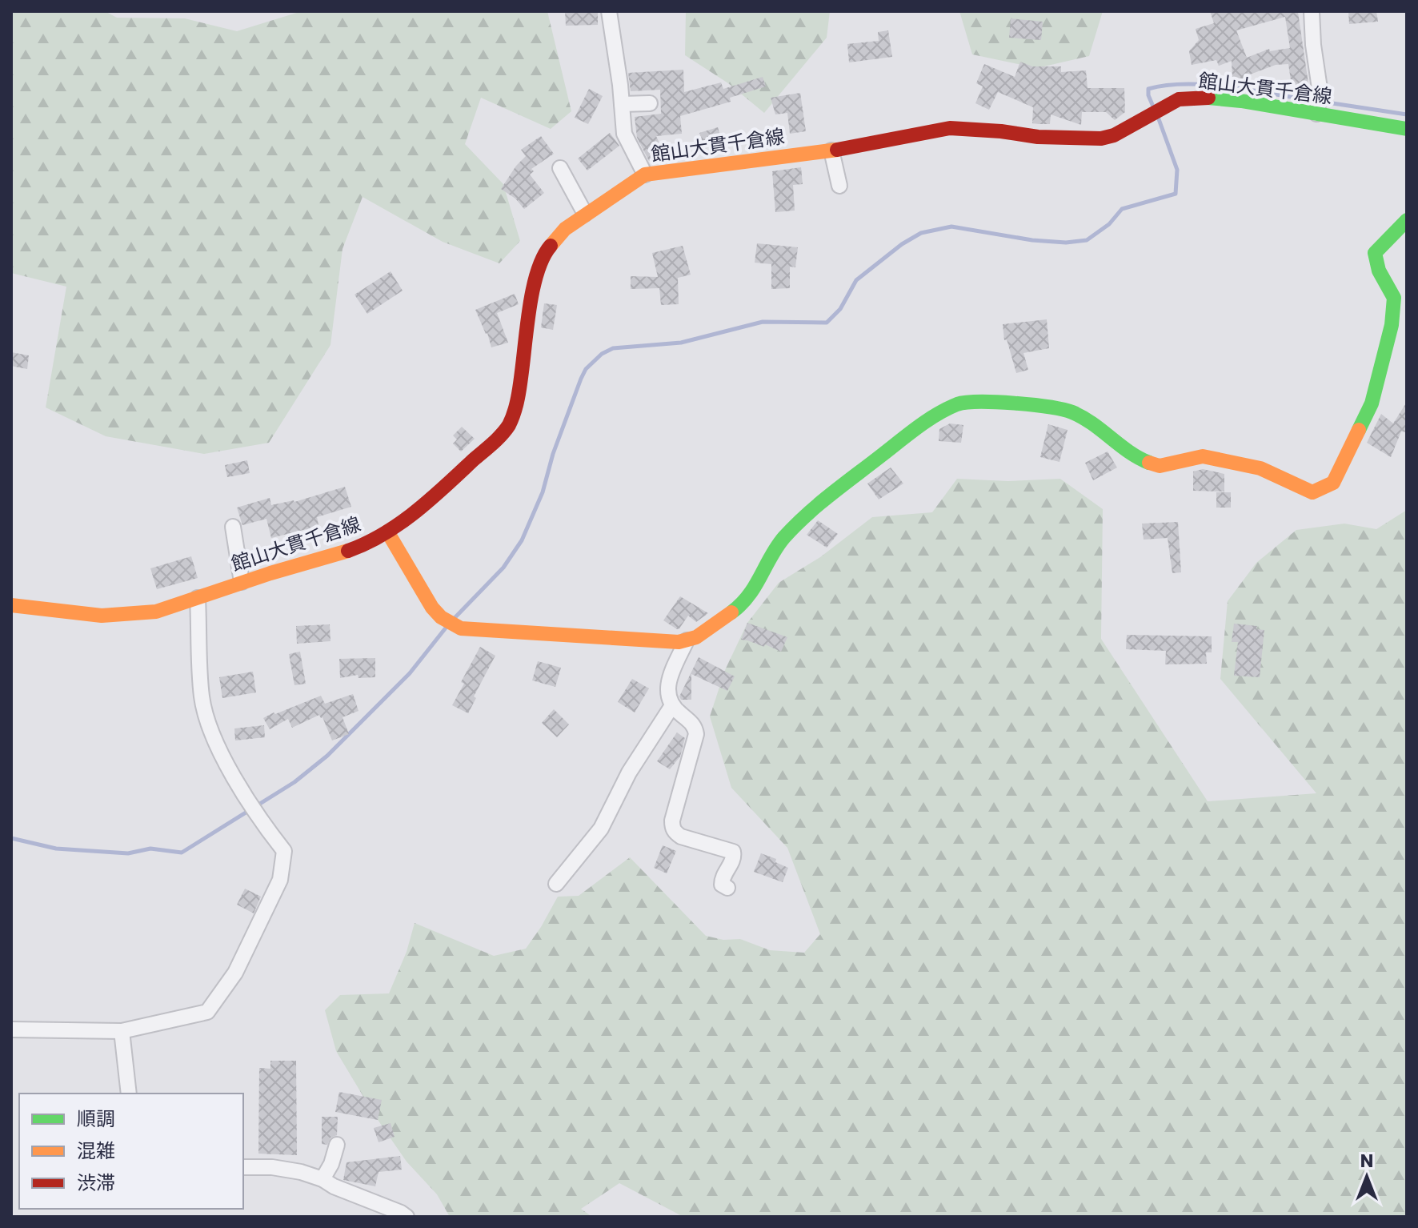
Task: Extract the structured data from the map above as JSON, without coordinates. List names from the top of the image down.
{
  "streets": {
    "main road": ["館山大貫千倉線"]
  },
  "legend": ["順調", "混雑", "渋滞"],
  "north": "top"
}
